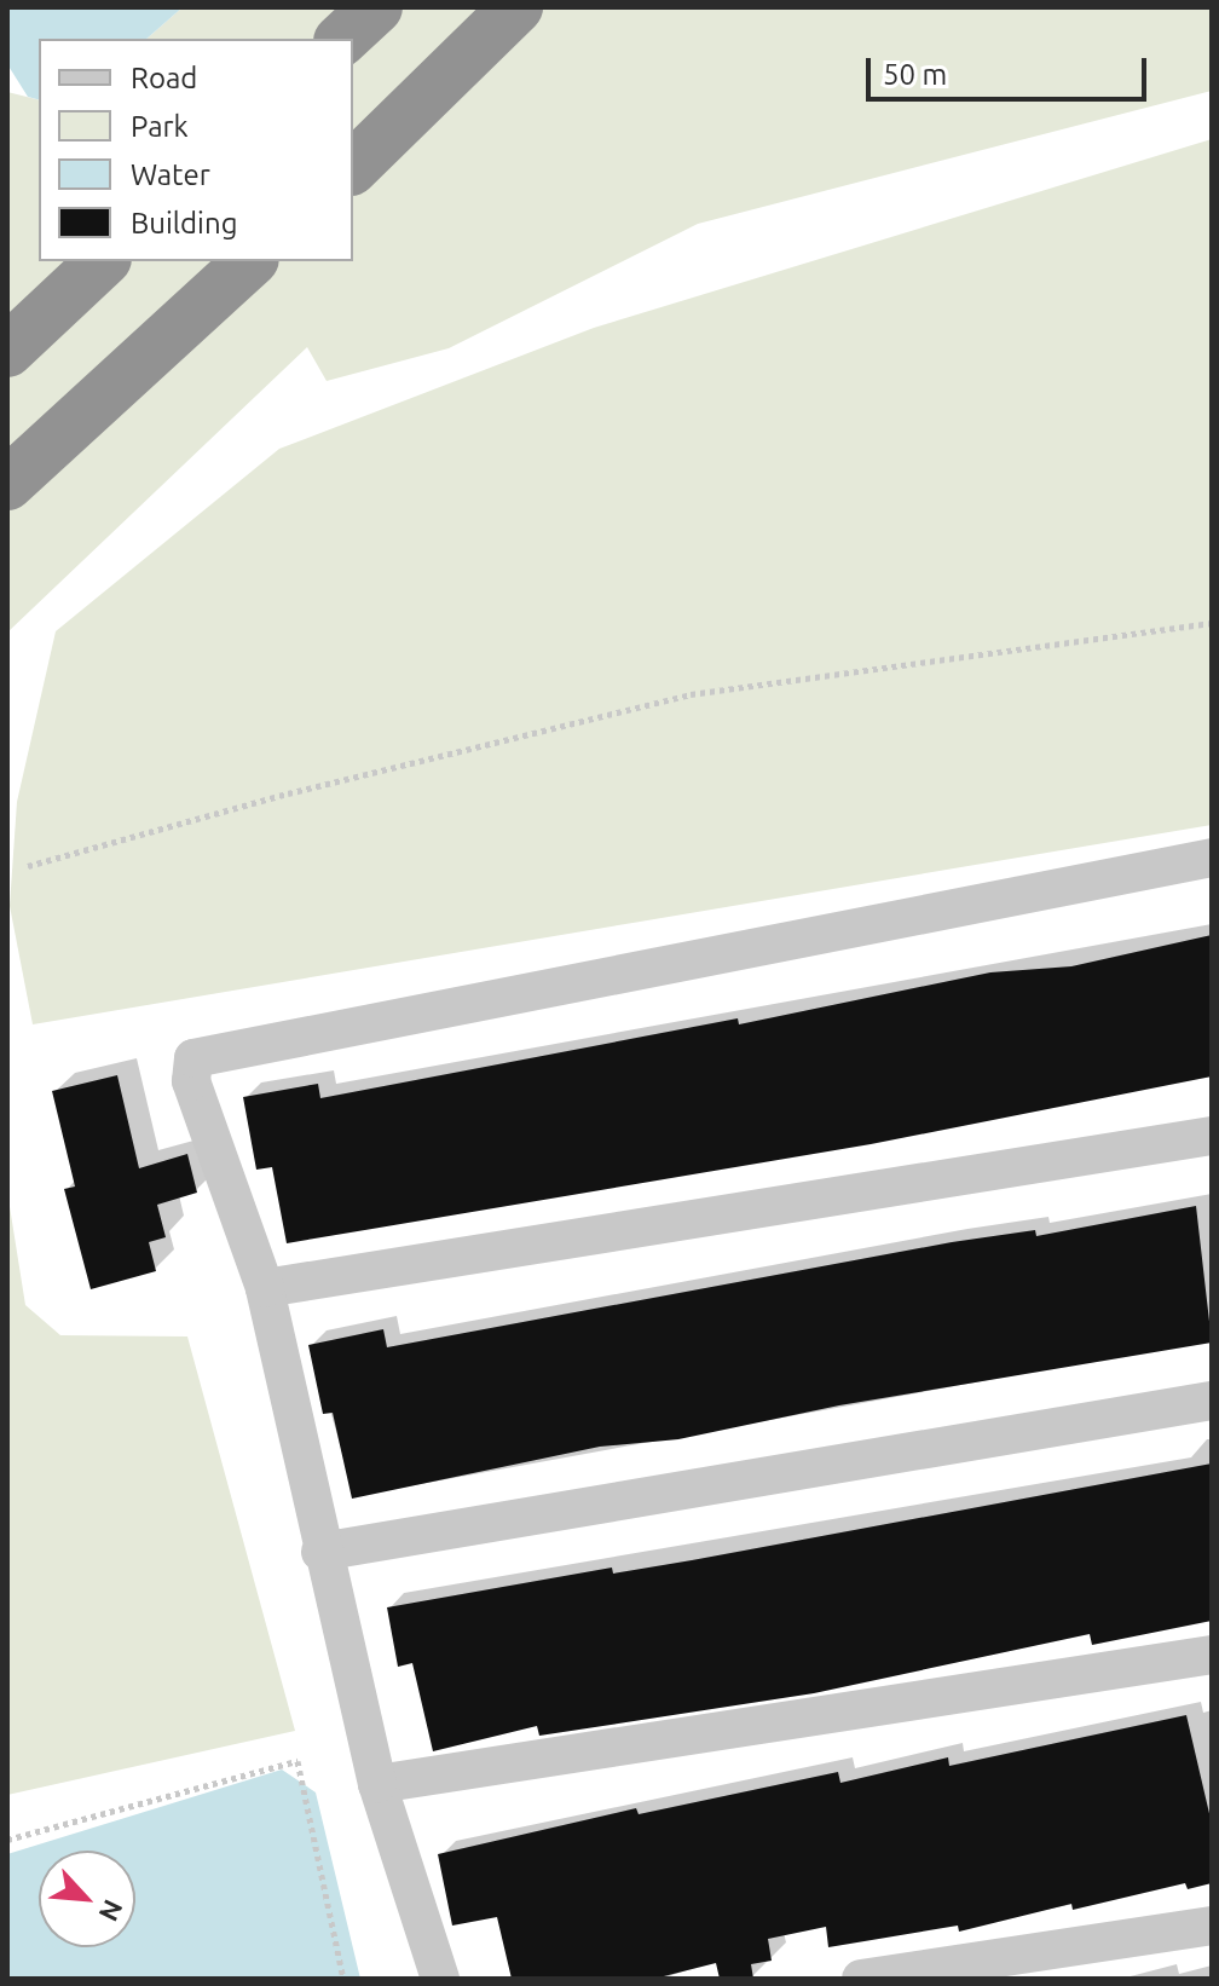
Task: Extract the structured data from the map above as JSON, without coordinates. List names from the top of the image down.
{
  "legend": [
    "Road",
    "Park",
    "Water",
    "Building"
  ],
  "scale_bar": "50 m",
  "north": "bottom right"
}
